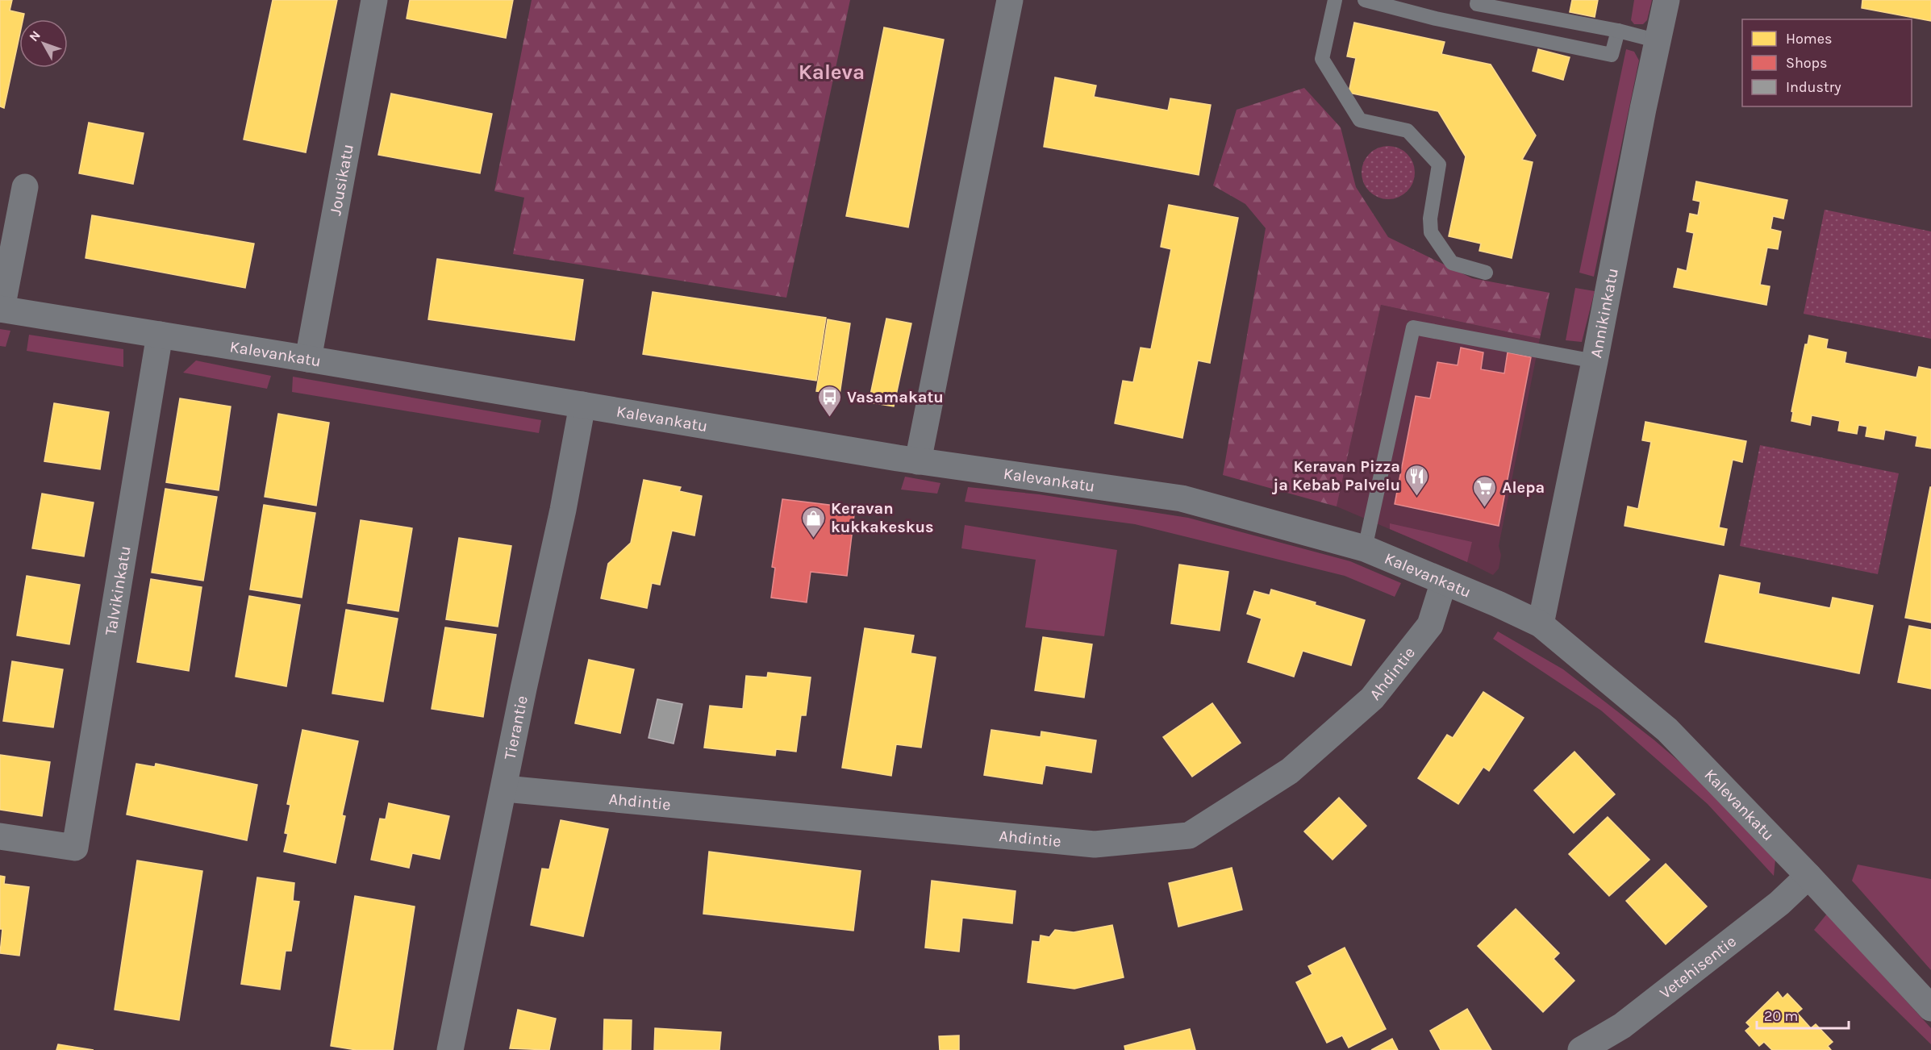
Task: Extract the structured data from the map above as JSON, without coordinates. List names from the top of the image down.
{
  "streets": {
    "street": [
      "Jousikatu",
      "Annikinkatu",
      "Kalevankatu",
      "Talvikinkatu",
      "Ahdintie",
      "Tierantie",
      "Vetehisentie"
    ]
  },
  "crossings": [
    ["Jousikatu", "Kalevankatu"],
    ["Annikinkatu", "Kalevankatu"],
    ["Kalevankatu", "Talvikinkatu"],
    ["Kalevankatu", "Ahdintie"],
    ["Kalevankatu", "Tierantie"],
    ["Kalevankatu", "Vetehisentie"],
    ["Ahdintie", "Tierantie"]
  ],
  "districts": ["Kaleva"],
  "places": {
    "bus stop": ["Vasamakatu"],
    "restaurant": ["Keravan Pizza ja Kebab Palvelu"],
    "supermarket": ["Alepa"],
    "shop": ["Keravan kukkakeskus"]
  },
  "legend": ["Homes", "Shops", "Industry"],
  "scale_bar": "20 m",
  "north": "top left"
}
